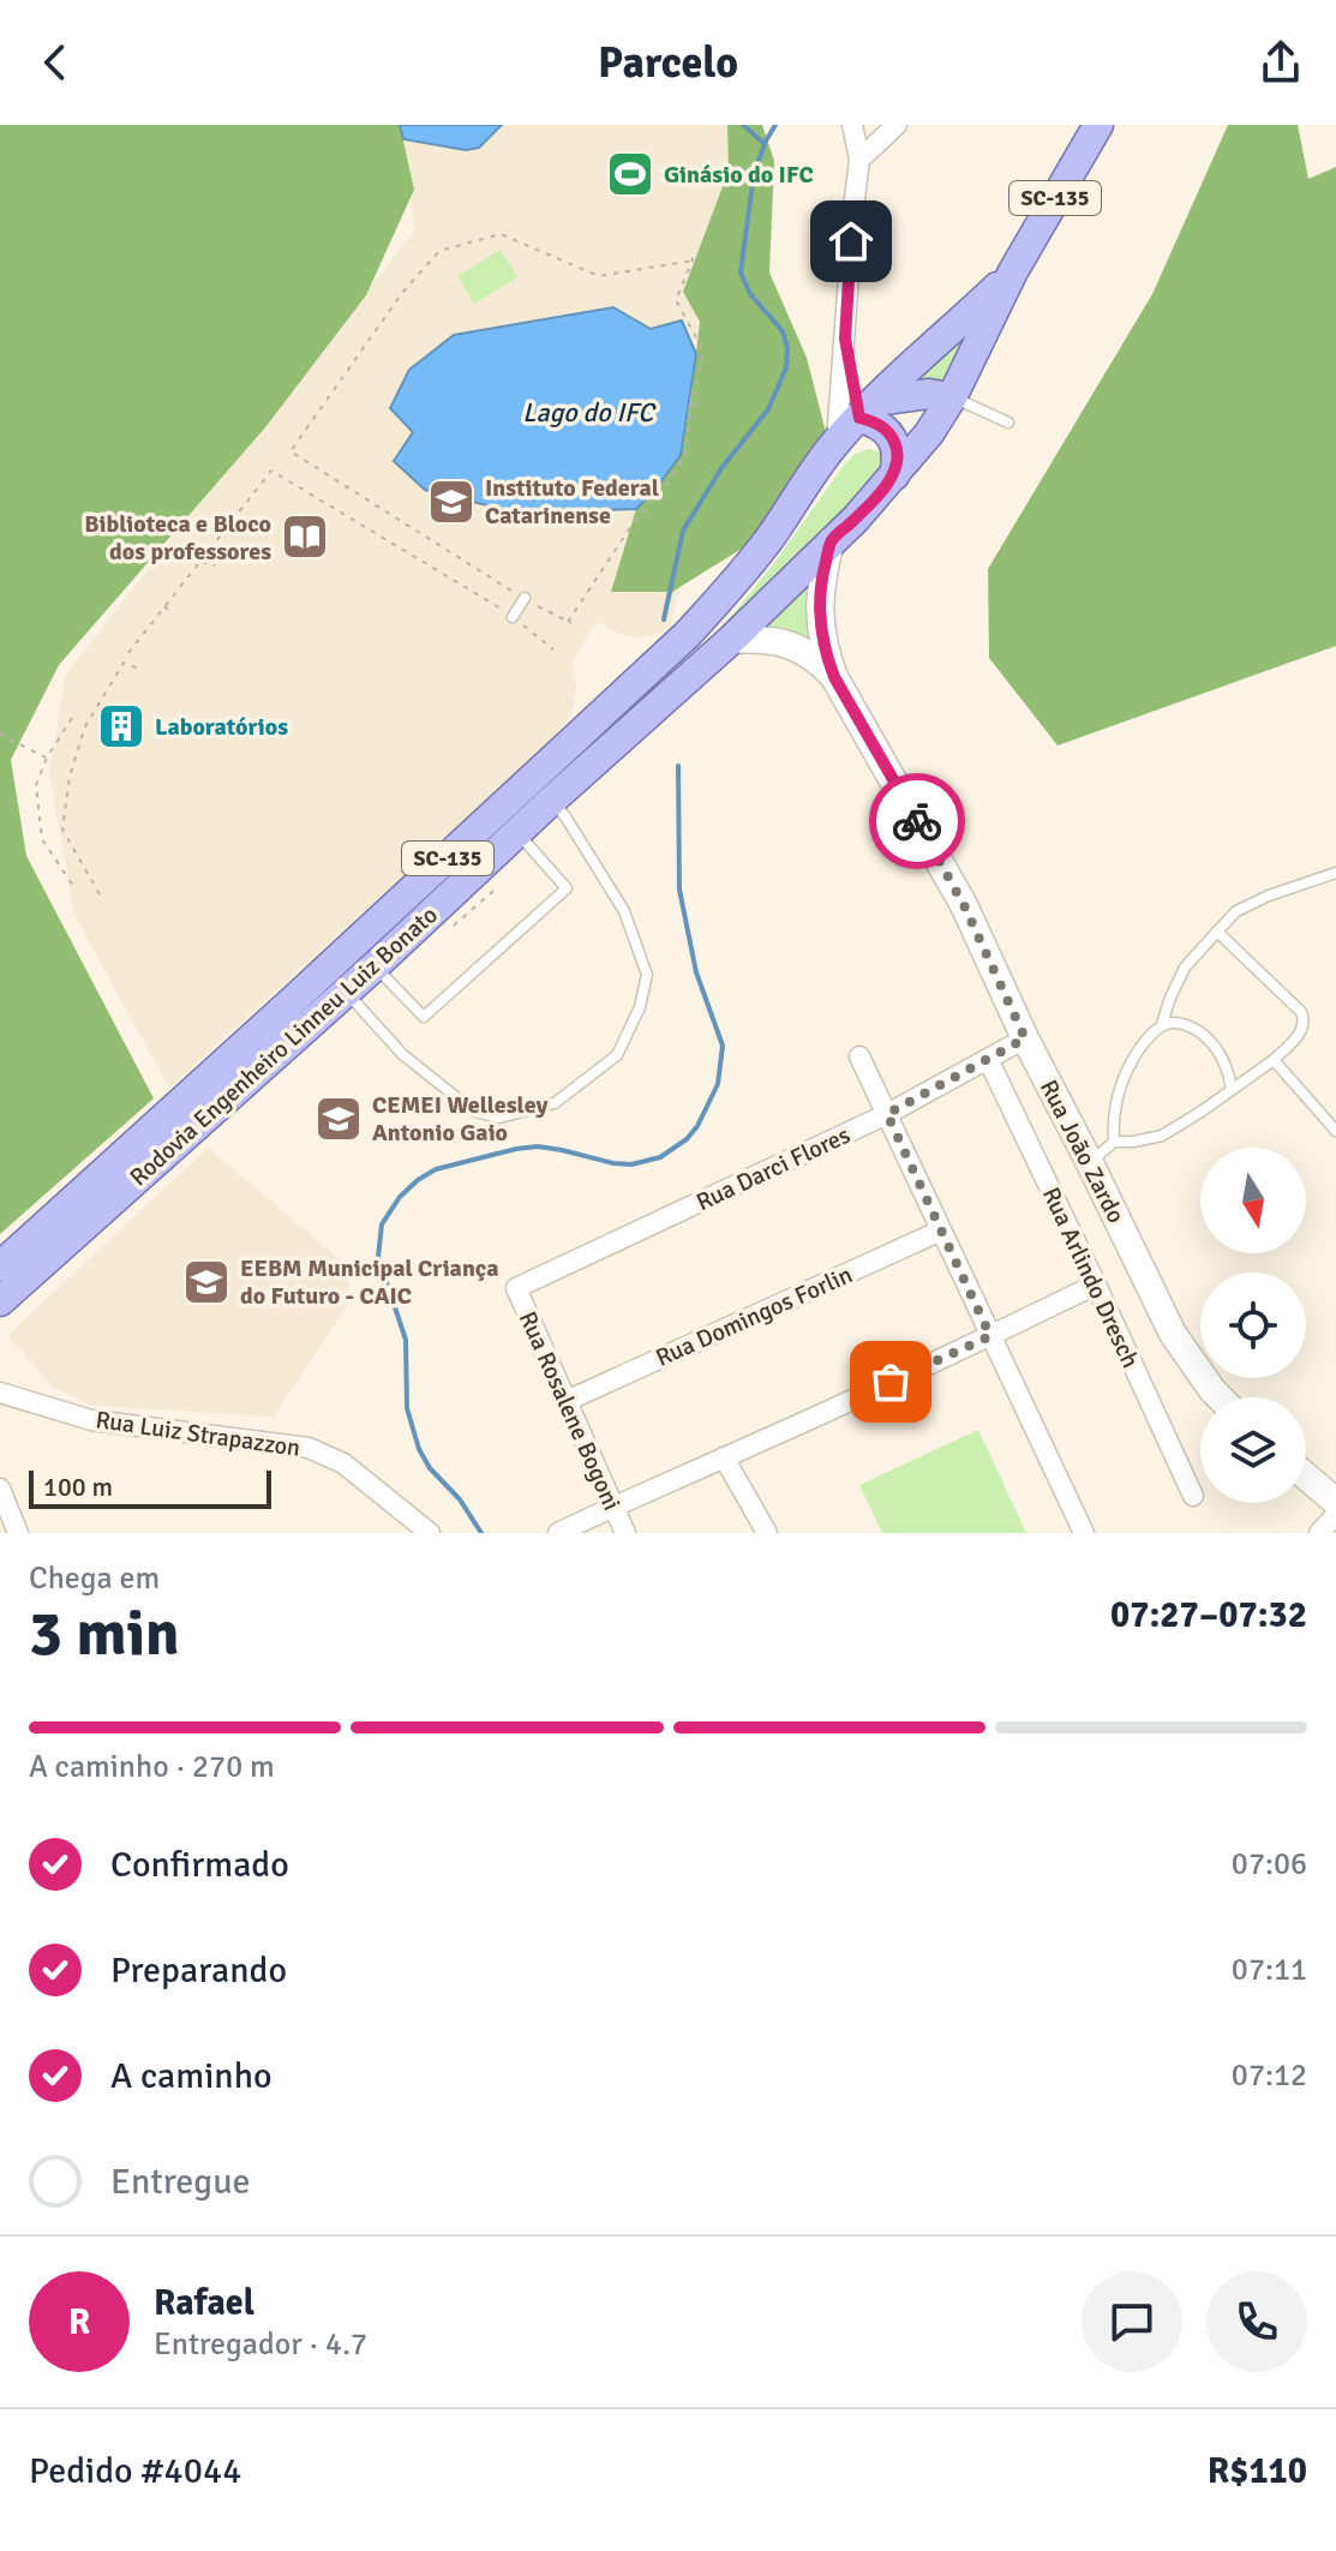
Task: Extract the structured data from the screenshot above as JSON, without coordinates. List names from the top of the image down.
{
  "streets": {
    "main road": ["SC-135", "Rodovia Engenheiro Linneu Luiz Bonato", "Rua João Zardo"],
    "street": [
      "Rua Darci Flores",
      "Rua Arlindo Dresch",
      "Rua Domingos Forlin",
      "Rua Rosalene Bogoni",
      "Rua Luiz Strapazzon"
    ]
  },
  "crossings": [
    ["Rodovia Engenheiro Linneu Luiz Bonato", "Rua João Zardo"],
    ["Rua João Zardo", "Rua Darci Flores"],
    ["Rua Darci Flores", "Rua Arlindo Dresch"],
    ["Rua Darci Flores", "Rua Rosalene Bogoni"],
    ["Rua Domingos Forlin", "Rua Rosalene Bogoni"]
  ],
  "water": ["Lago do IFC"],
  "places": {
    "sports": ["Ginásio do IFC"],
    "school or university": ["Instituto Federal Catarinense", "CEMEI Wellesley Antonio Gaio", "EEBM Municipal Criança do Futuro - CAIC"],
    "library": ["Biblioteca e Bloco dos professores"],
    "building": ["Laboratórios"]
  },
  "scale_bar": "100 m",
  "north": "bottom",
  "page": {
    "header": "Parcelo",
    "scale": "100 m",
    "heading": ["3 min", "Chega em", "07:27–07:32"],
    "panel": [
      "Rafael",
      "Entregador · 4.7",
      "Pedido #4044",
      "R$110"
    ],
    "bar": "A caminho · 270 m",
    "list": [
      ["Confirmado", "07:06"],
      ["Preparando", "07:11"],
      ["A caminho", "07:12"],
      "Entregue"
    ],
    "round": "R"
  }
}
